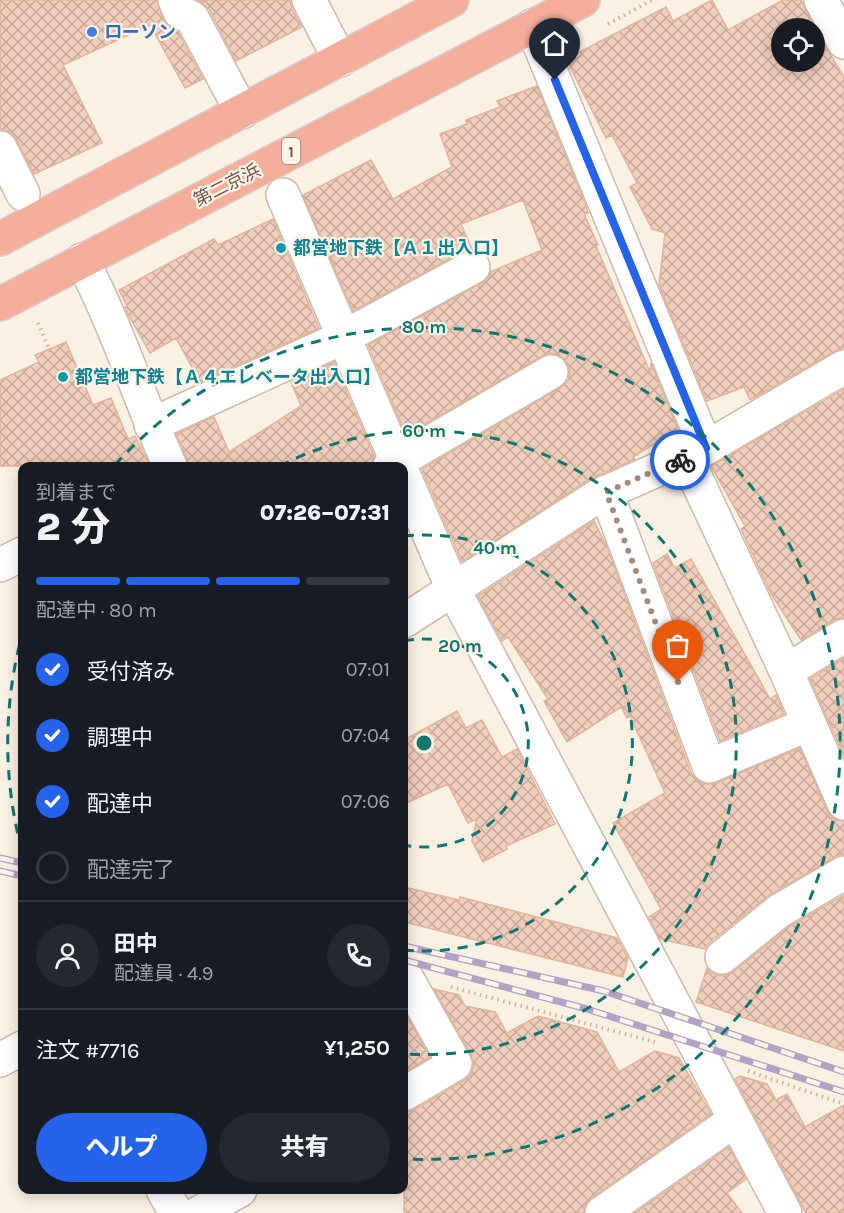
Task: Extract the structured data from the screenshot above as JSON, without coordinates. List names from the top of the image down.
{
  "streets": {
    "highway": ["1", "第二京浜"]
  },
  "places": ["ローソン", "都営地下鉄【Ａ１出入口】", "都営地下鉄【Ａ４エレベータ出入口】"],
  "page": {
    "heading": ["2 分", "到着まで", "07:26–07:31"],
    "panel": [
      "田中",
      "配達員 · 4.9",
      "注文 #7716",
      "¥1,250"
    ],
    "bar": "配達中 · 80 m",
    "list": [
      ["受付済み", "07:01"],
      ["調理中", "07:04"],
      ["配達中", "07:06"],
      "配達完了"
    ],
    "buttons": ["ヘルプ", "共有"]
  },
  "rings": [
    "80 m",
    "60 m",
    "40 m",
    "20 m"
  ]
}
